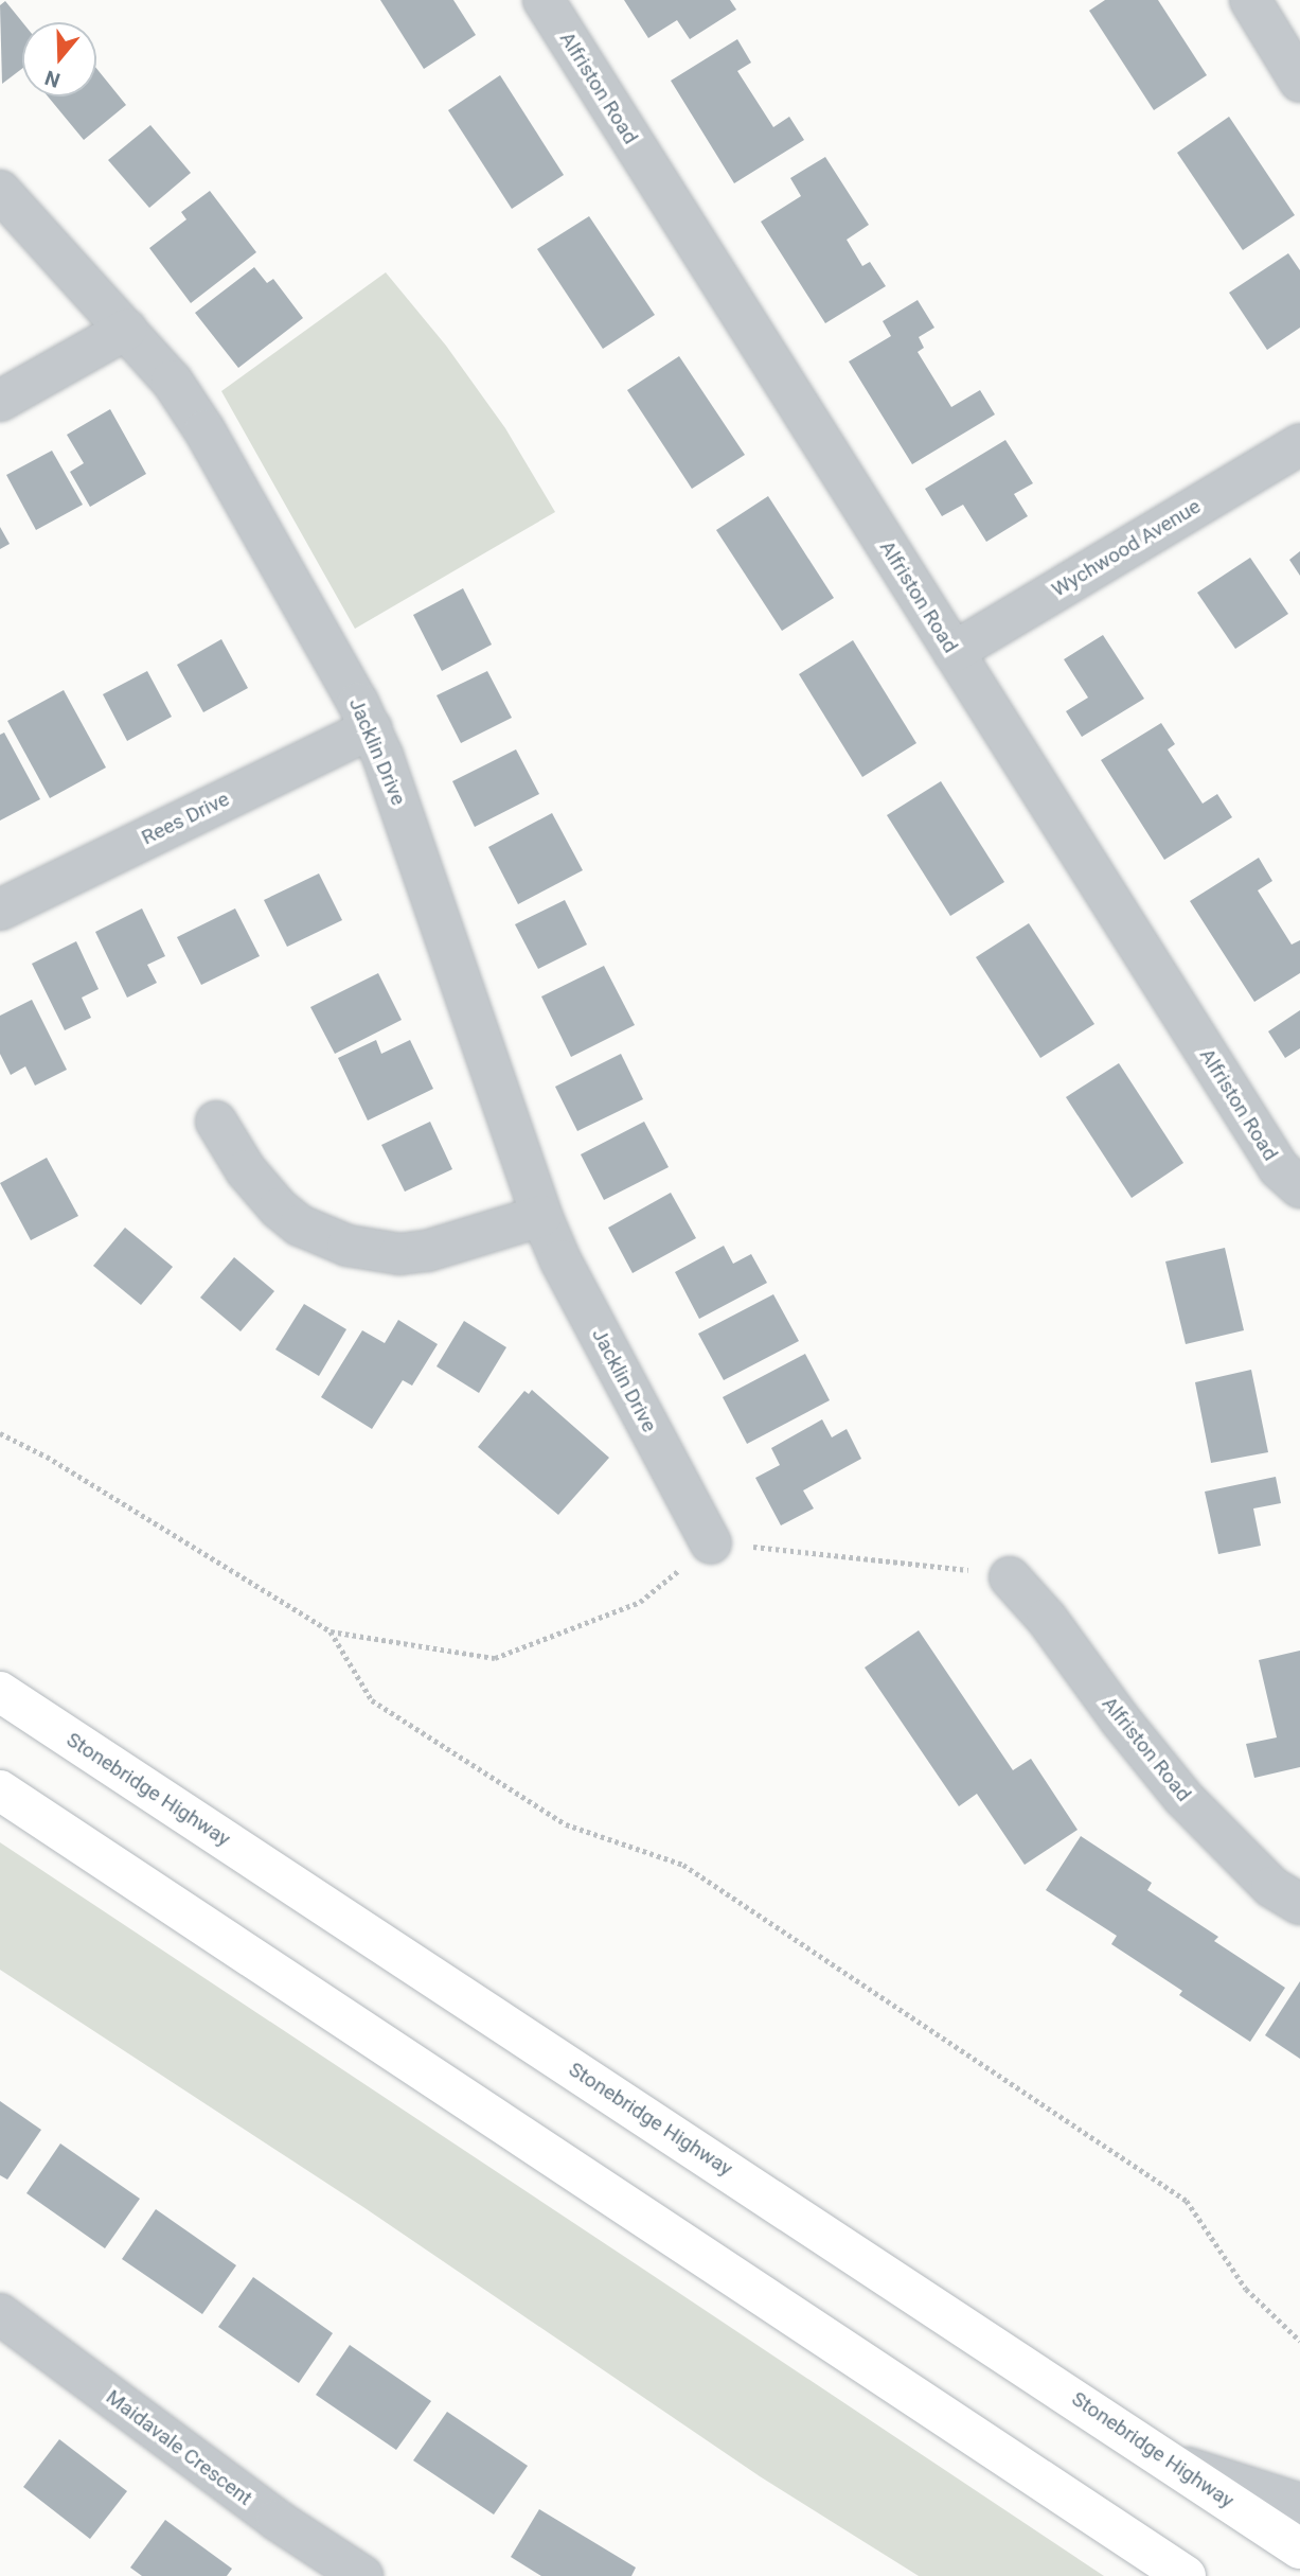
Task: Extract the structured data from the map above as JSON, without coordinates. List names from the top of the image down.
{
  "streets": {
    "highway": ["Stonebridge Highway"],
    "street": [
      "Alfriston Road",
      "Wychwood Avenue",
      "Jacklin Drive",
      "Rees Drive",
      "Maidavale Crescent"
    ]
  },
  "crossings": [
    ["Alfriston Road", "Wychwood Avenue"],
    ["Jacklin Drive", "Rees Drive"]
  ],
  "north": "bottom"
}
